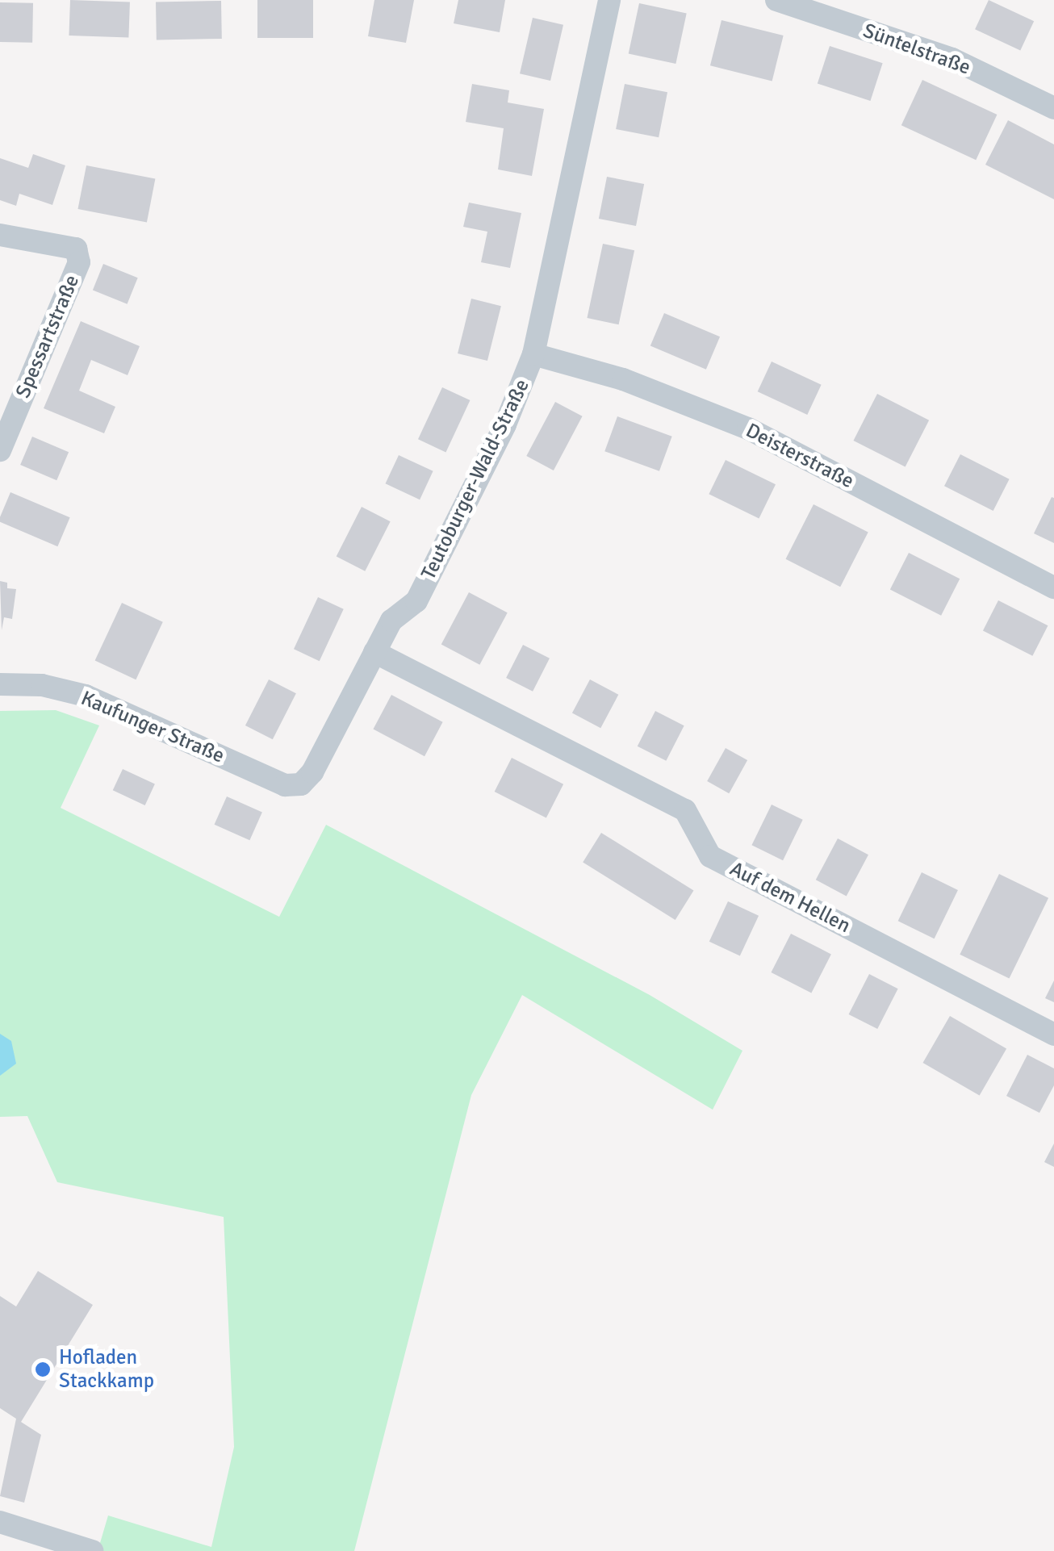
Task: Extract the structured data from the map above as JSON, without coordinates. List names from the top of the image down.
{
  "streets": {
    "street": [
      "Süntelstraße",
      "Spessartstraße",
      "Deisterstraße",
      "Teutoburger-Wald-Straße",
      "Kaufunger Straße",
      "Auf dem Hellen"
    ]
  },
  "crossings": [
    ["Deisterstraße", "Teutoburger-Wald-Straße"],
    ["Teutoburger-Wald-Straße", "Kaufunger Straße"],
    ["Teutoburger-Wald-Straße", "Auf dem Hellen"]
  ],
  "places": ["Hofladen Stackkamp"]
}
